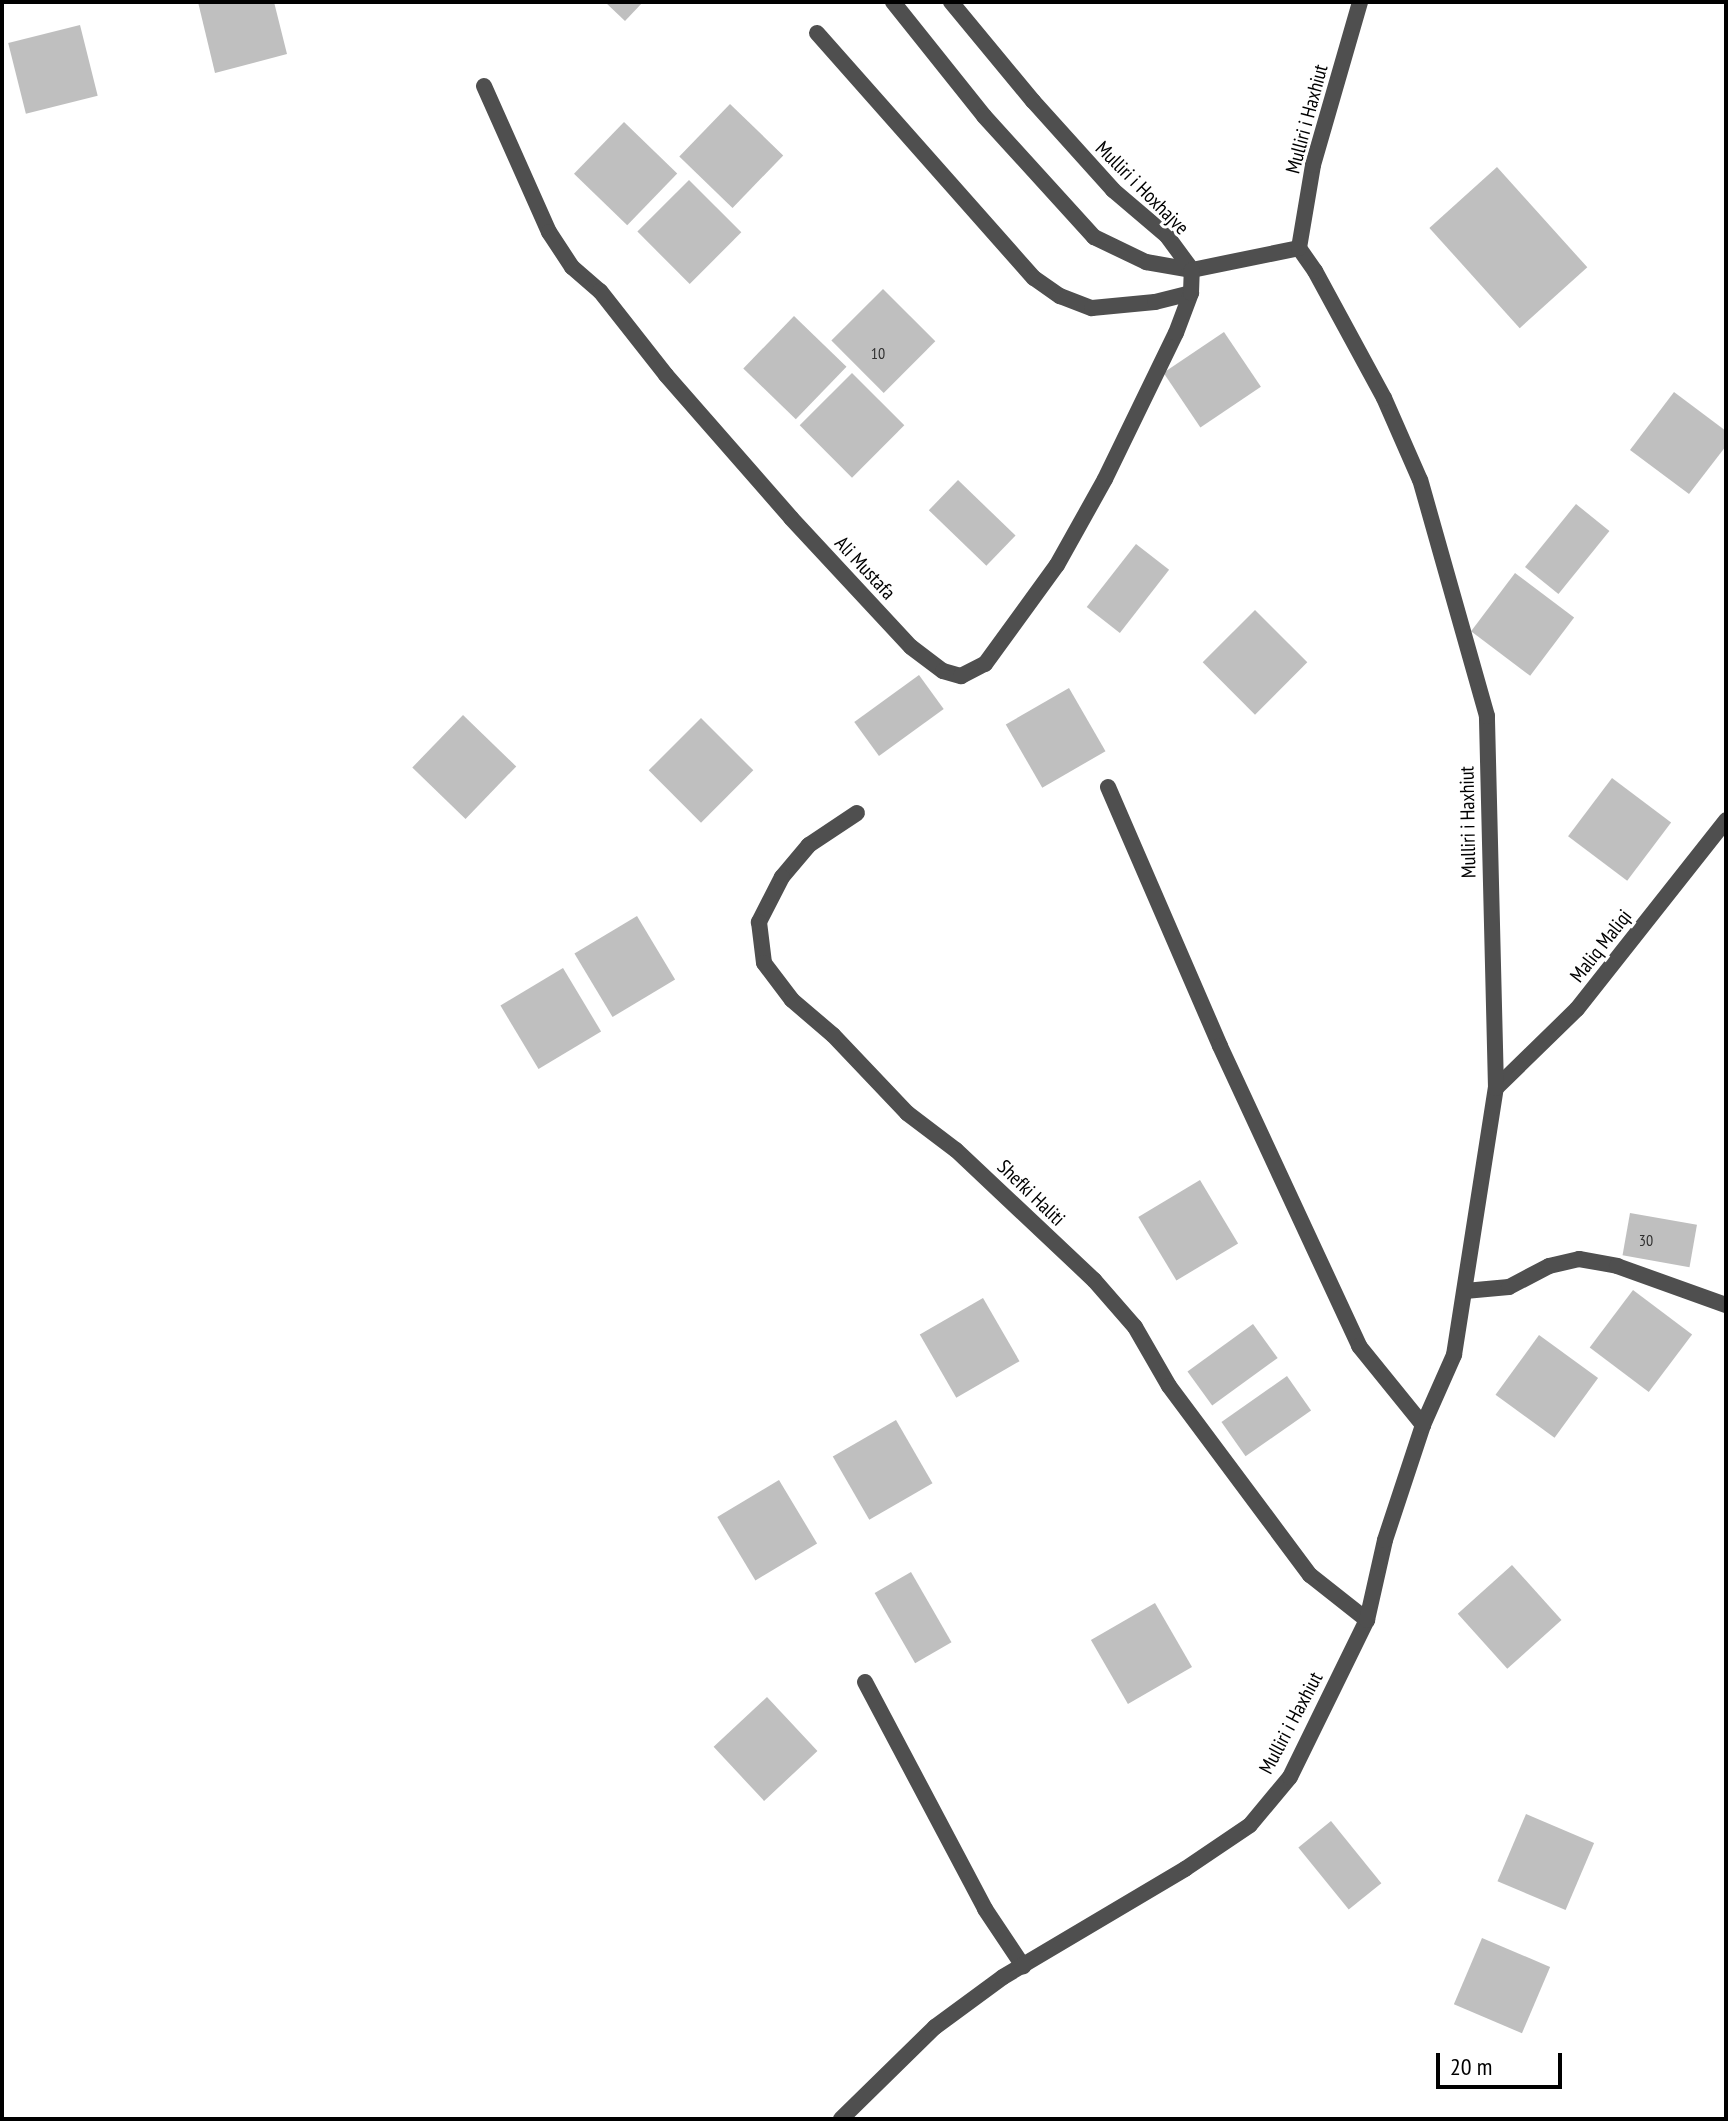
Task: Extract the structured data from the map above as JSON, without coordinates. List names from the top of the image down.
{
  "streets": {
    "street": [
      "Mulliri i Haxhiut",
      "Mulliri i Hoxhajve",
      "Ali Mustafa",
      "Maliq Maliqi",
      "Shefki Haliti"
    ]
  },
  "crossings": [
    ["Mulliri i Haxhiut", "Maliq Maliqi"],
    ["Mulliri i Haxhiut", "Shefki Haliti"],
    ["Mulliri i Hoxhajve", "Ali Mustafa"]
  ],
  "house_numbers": ["10", "30"],
  "scale_bar": "20 m"
}
